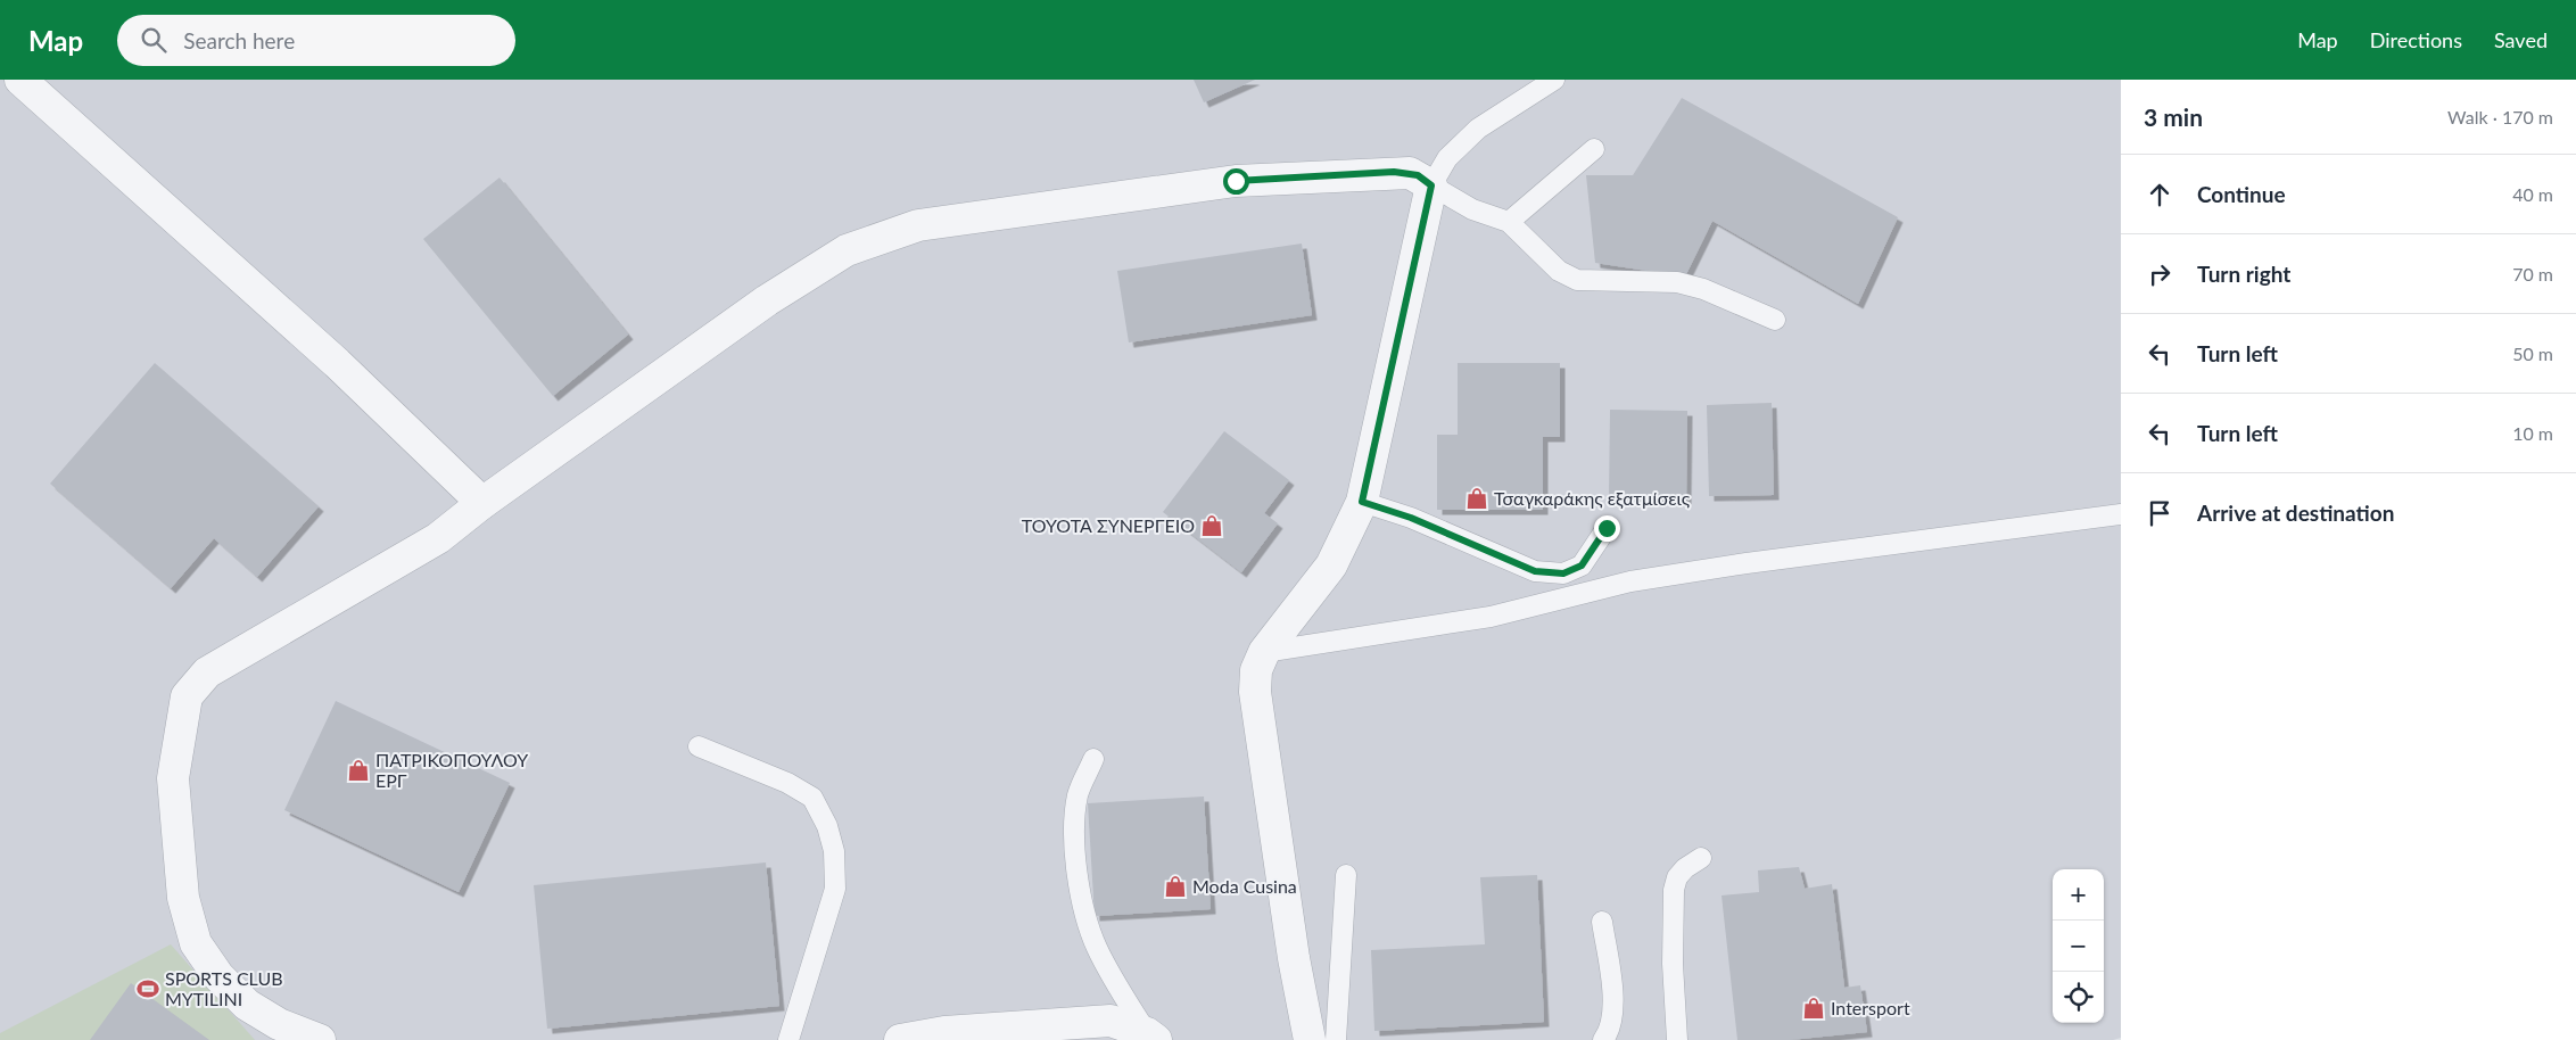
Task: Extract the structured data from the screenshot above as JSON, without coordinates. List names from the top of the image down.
{
  "places": {
    "shop": [
      "Τσαγκαράκης εξατμίσεις",
      "ΤΟΥΟΤΑ ΣΥΝΕΡΓΕΙΟ",
      "ΠΑΤΡΙΚΟΠΟΥΛΟΥ ΕΡΓ",
      "Moda Cusina",
      "Intersport"
    ],
    "sports": ["SPORTS CLUB MYTILINI"]
  },
  "page": {
    "header": "Map",
    "search": "Search here",
    "nav": ["Map", "Directions", "Saved"],
    "heading": ["3 min", "Walk · 170 m"],
    "list": [
      ["Continue", "40 m"],
      ["Turn right", "70 m"],
      ["Turn left", "50 m"],
      ["Turn left", "10 m"],
      "Arrive at destination"
    ],
    "map_buttons": ["+", "−"]
  }
}
